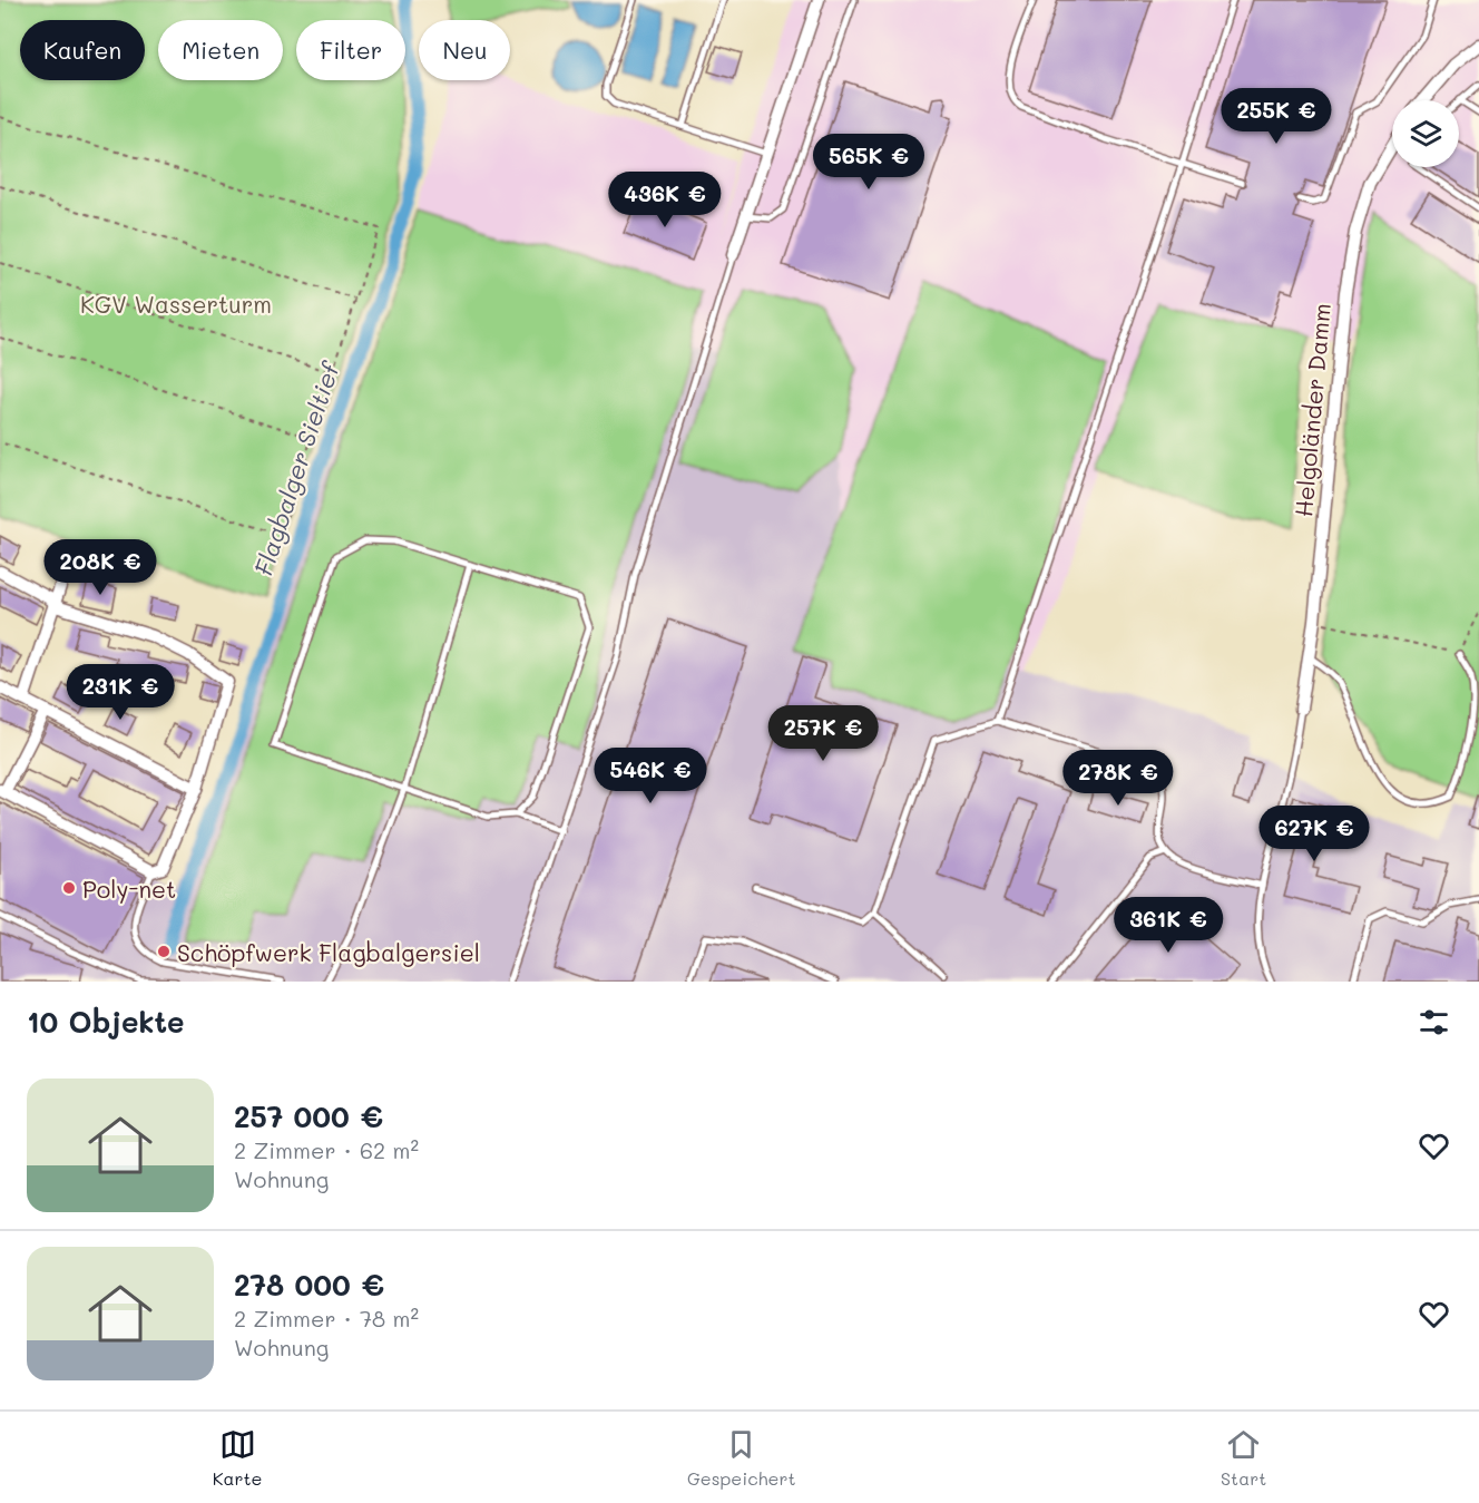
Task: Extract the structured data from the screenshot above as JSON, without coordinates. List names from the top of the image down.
{
  "streets": {
    "street": ["Helgoländer Damm"]
  },
  "water": ["Flagbalger Sieltief"],
  "parks": ["KGV Wasserturm"],
  "places": ["Poly-net", "Schöpfwerk Flagbalgersiel"],
  "page": {
    "chip": [
      "Kaufen",
      "Mieten",
      "Filter",
      "Neu"
    ],
    "price": [
      "255K €",
      "565K €",
      "436K €",
      "208K €",
      "231K €",
      "257K €",
      "546K €",
      "278K €",
      "627K €",
      "361K €"
    ],
    "heading": "10 Objekte",
    "list": [
      {
        "name": "257 000 €",
        "note": "2 Zimmer · 62 m² · Wohnung"
      },
      {
        "name": "278 000 €",
        "note": "2 Zimmer · 78 m² · Wohnung"
      }
    ],
    "tabs": ["Karte", "Gespeichert", "Start"]
  }
}
